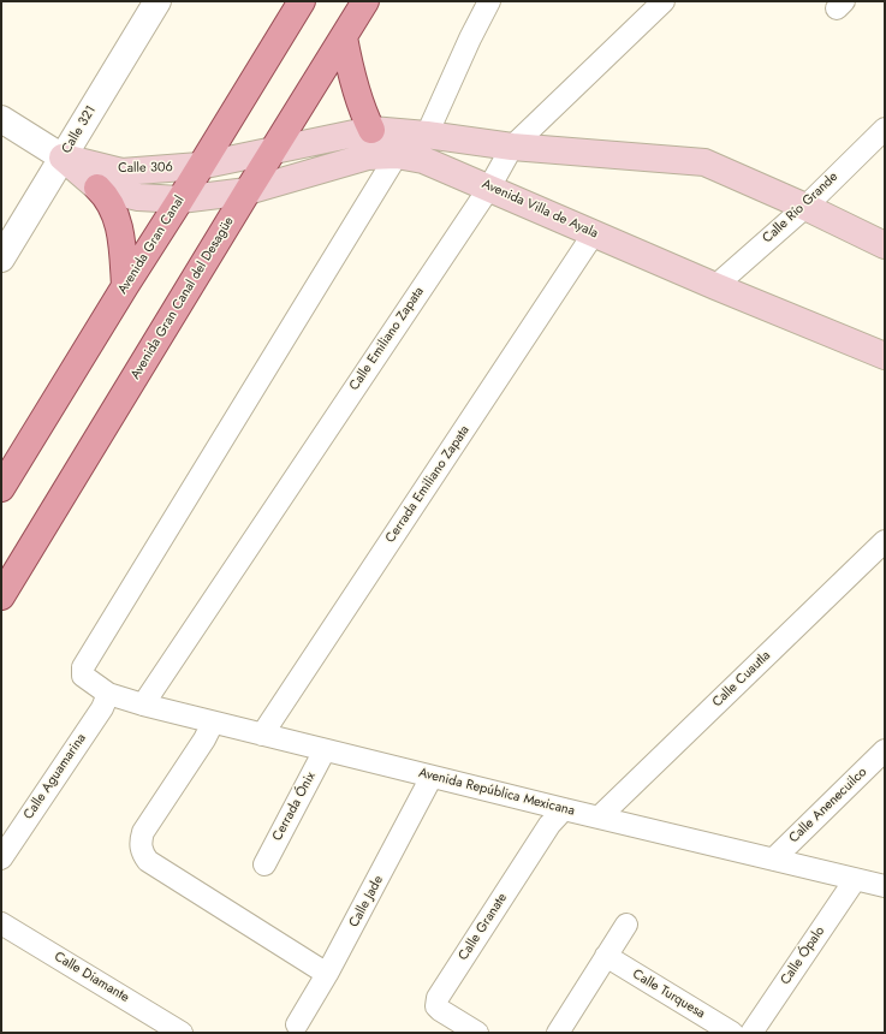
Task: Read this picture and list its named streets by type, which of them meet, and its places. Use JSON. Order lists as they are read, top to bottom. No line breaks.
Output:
{"streets":{"main road":["Calle 306","Avenida Villa de Ayala","Avenida Gran Canal","Avenida Gran Canal del Desagüe"],"street":["Calle 321","Calle Río Grande","Calle Emiliano Zapata","Cerrada Emiliano Zapata","Calle Cuautla","Calle Aguamarina","Avenida República Mexicana","Calle Anenecuilco","Cerrada Ónix","Calle Jade","Calle Granate","Calle Ópalo","Calle Diamante","Calle Turquesa"]},"crossings":[["Calle 321","Calle 306"],["Calle 306","Avenida Villa de Ayala"],["Calle 306","Avenida Gran Canal"],["Calle Río Grande","Avenida Villa de Ayala"],["Avenida Villa de Ayala","Avenida Gran Canal"],["Avenida Villa de Ayala","Avenida Gran Canal del Desagüe"],["Avenida Villa de Ayala","Calle Emiliano Zapata"],["Avenida Villa de Ayala","Cerrada Emiliano Zapata"],["Avenida Villa de Ayala","Avenida República Mexicana"],["Calle Emiliano Zapata","Avenida República Mexicana"],["Cerrada Emiliano Zapata","Avenida República Mexicana"],["Calle Cuautla","Avenida República Mexicana"],["Calle Aguamarina","Avenida República Mexicana"],["Avenida República Mexicana","Calle Anenecuilco"],["Avenida República Mexicana","Cerrada Ónix"],["Avenida República Mexicana","Calle Jade"],["Avenida República Mexicana","Calle Granate"],["Avenida República Mexicana","Calle Ópalo"]]}
